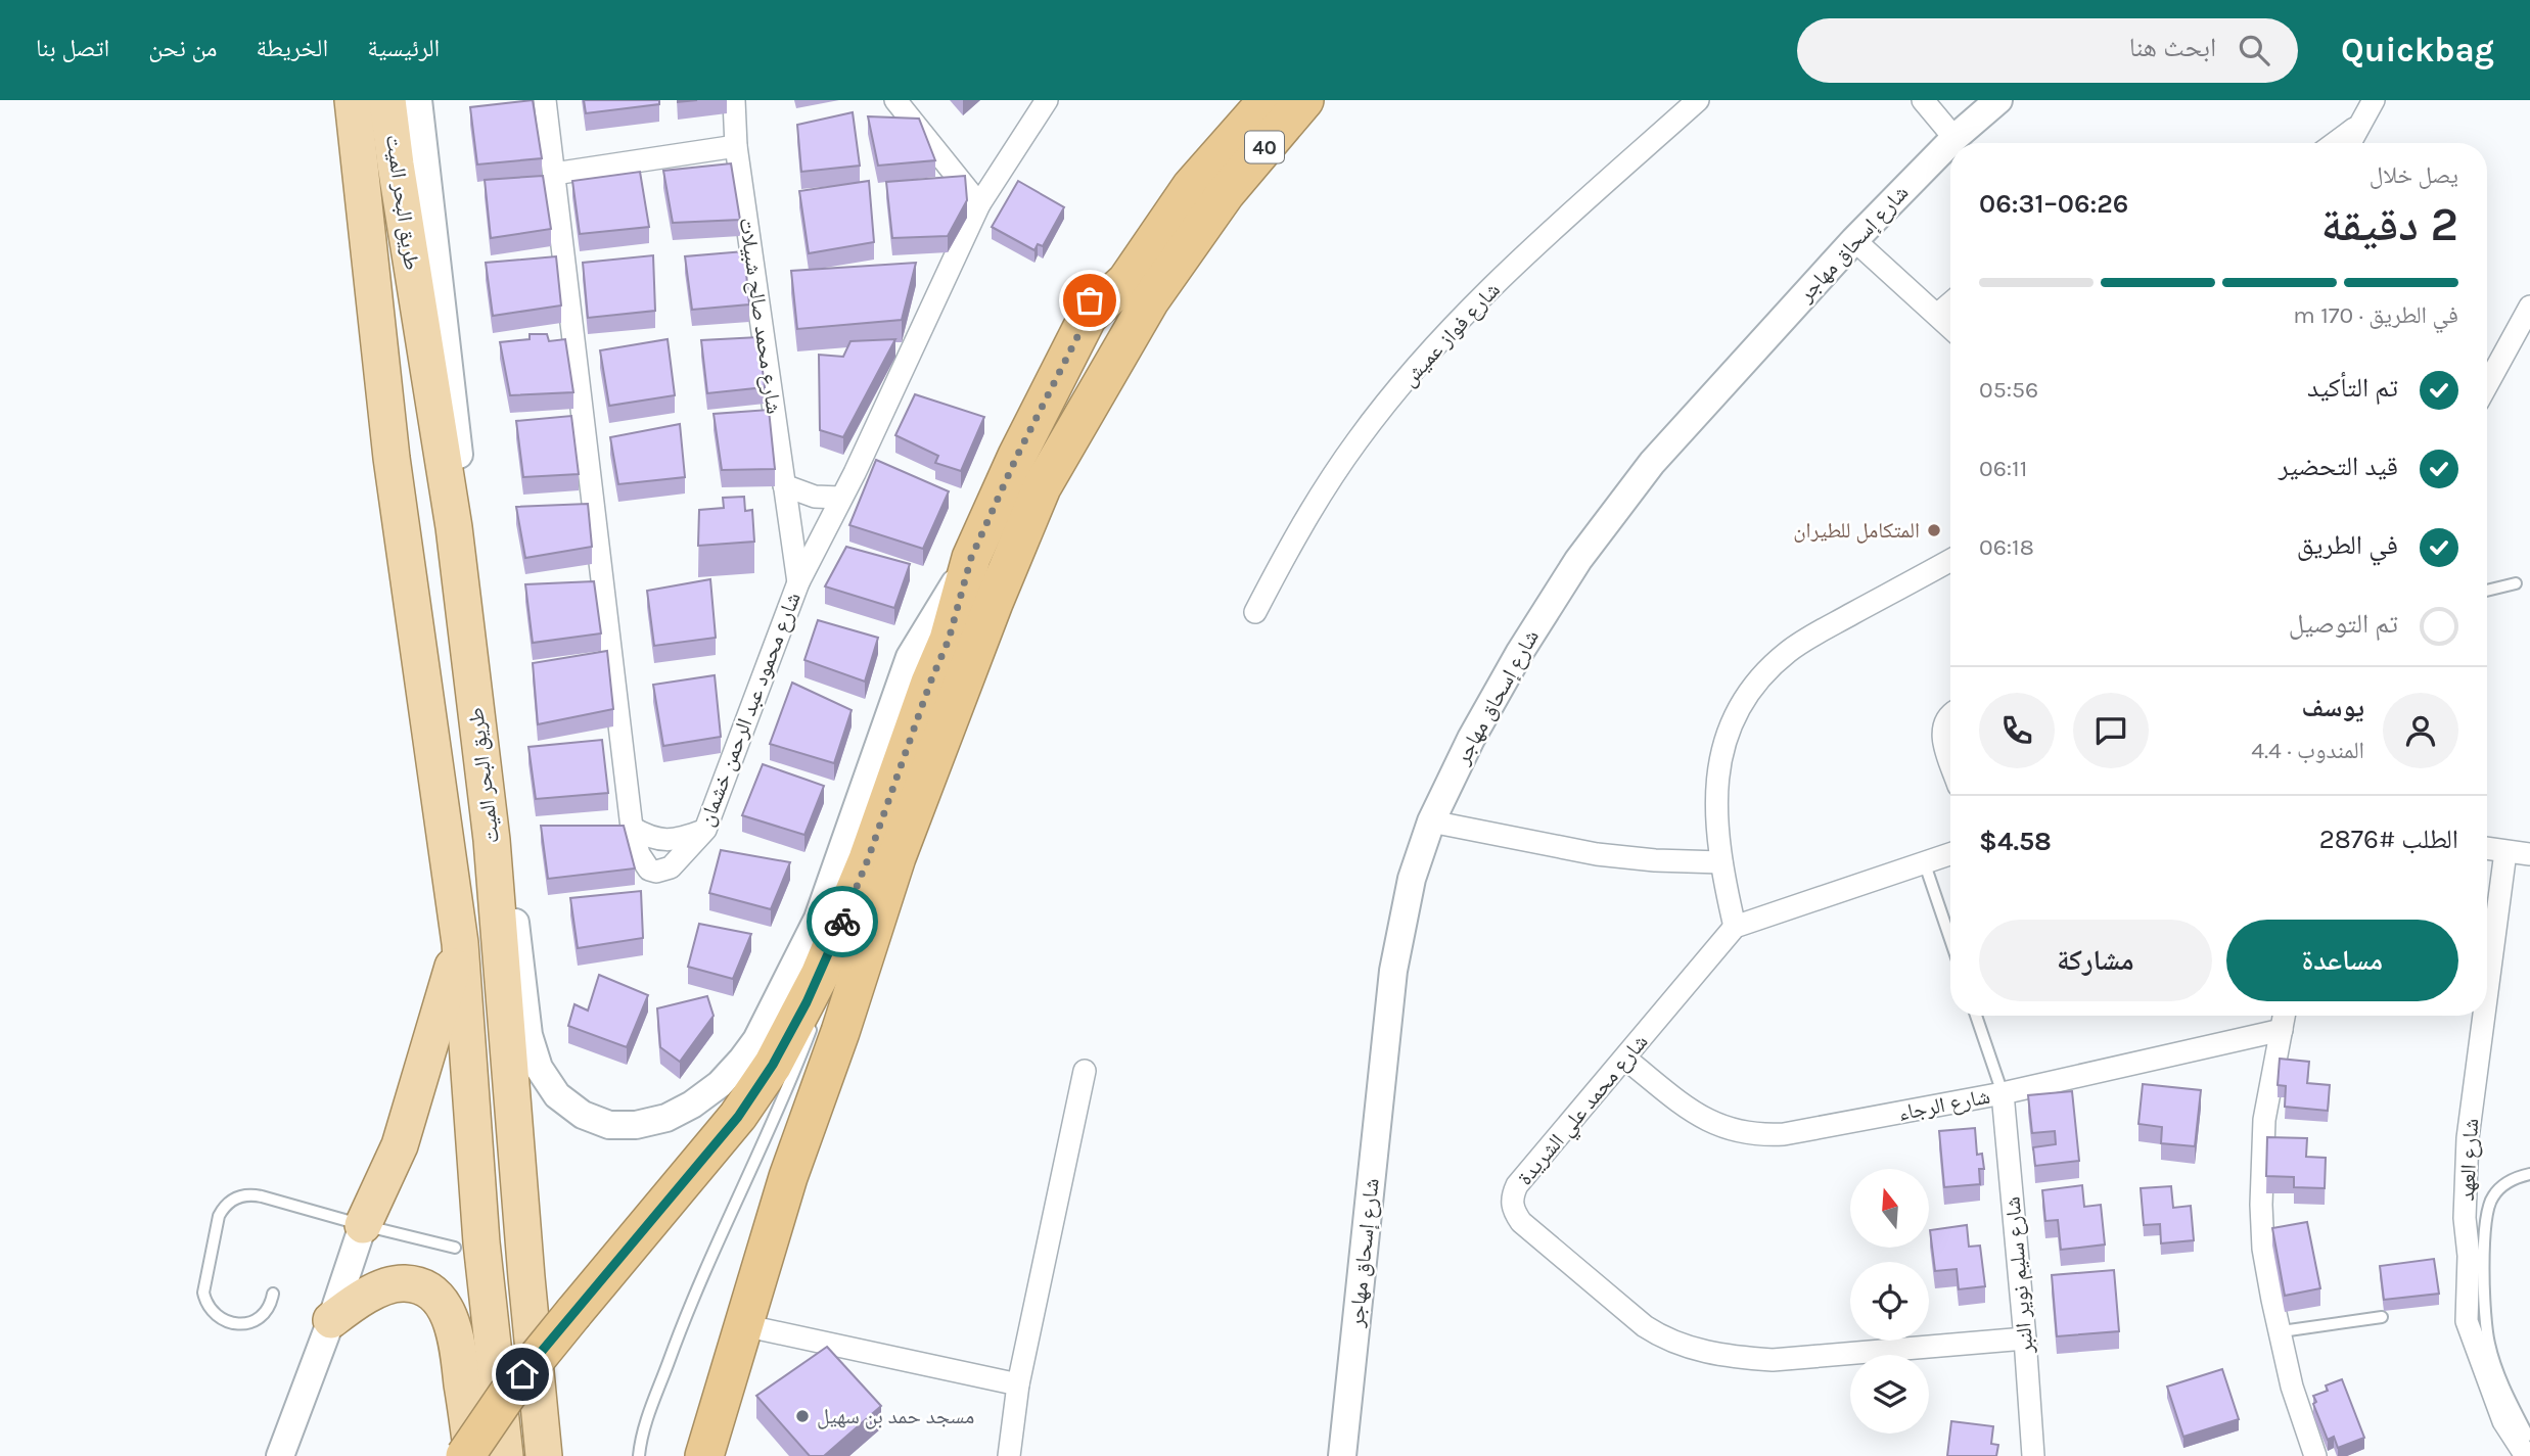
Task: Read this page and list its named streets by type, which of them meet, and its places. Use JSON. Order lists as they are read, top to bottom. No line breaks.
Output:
{"streets":{"highway":["40"],"main road":["طريق البحر الميت"],"street":["شارع إسحاق مهاجر","شارع محمد صالح شبيلات","شارع فواز عميش","شارع محمود عبد الرحمن خشمان","شارع الرجاء","شارع محمد علي الشريدة","شارع العهد","شارع سليم نوير النبر"]},"crossings":[["شارع محمد صالح شبيلات","شارع محمود عبد الرحمن خشمان"],["شارع الرجاء","شارع محمد علي الشريدة"],["شارع الرجاء","شارع سليم نوير النبر"],["شارع محمد علي الشريدة","شارع سليم نوير النبر"]],"places":["المتكامل للطيران","مسجد حمد بن سهيل"],"north":"top","page":{"header":"Quickbag","search":"ابحث هنا","nav":["الرئيسية","الخريطة","من نحن","اتصل بنا"],"heading":["2 دقيقة","يصل خلال","06:26–06:31"],"panel":["يوسف","المندوب · 4.4","الطلب #2876","$4.58"],"bar":"في الطريق · 170 m","list":[["تم التأكيد","05:56"],["قيد التحضير","06:11"],["في الطريق","06:18"],"تم التوصيل"],"buttons":["مساعدة","مشاركة"]}}
